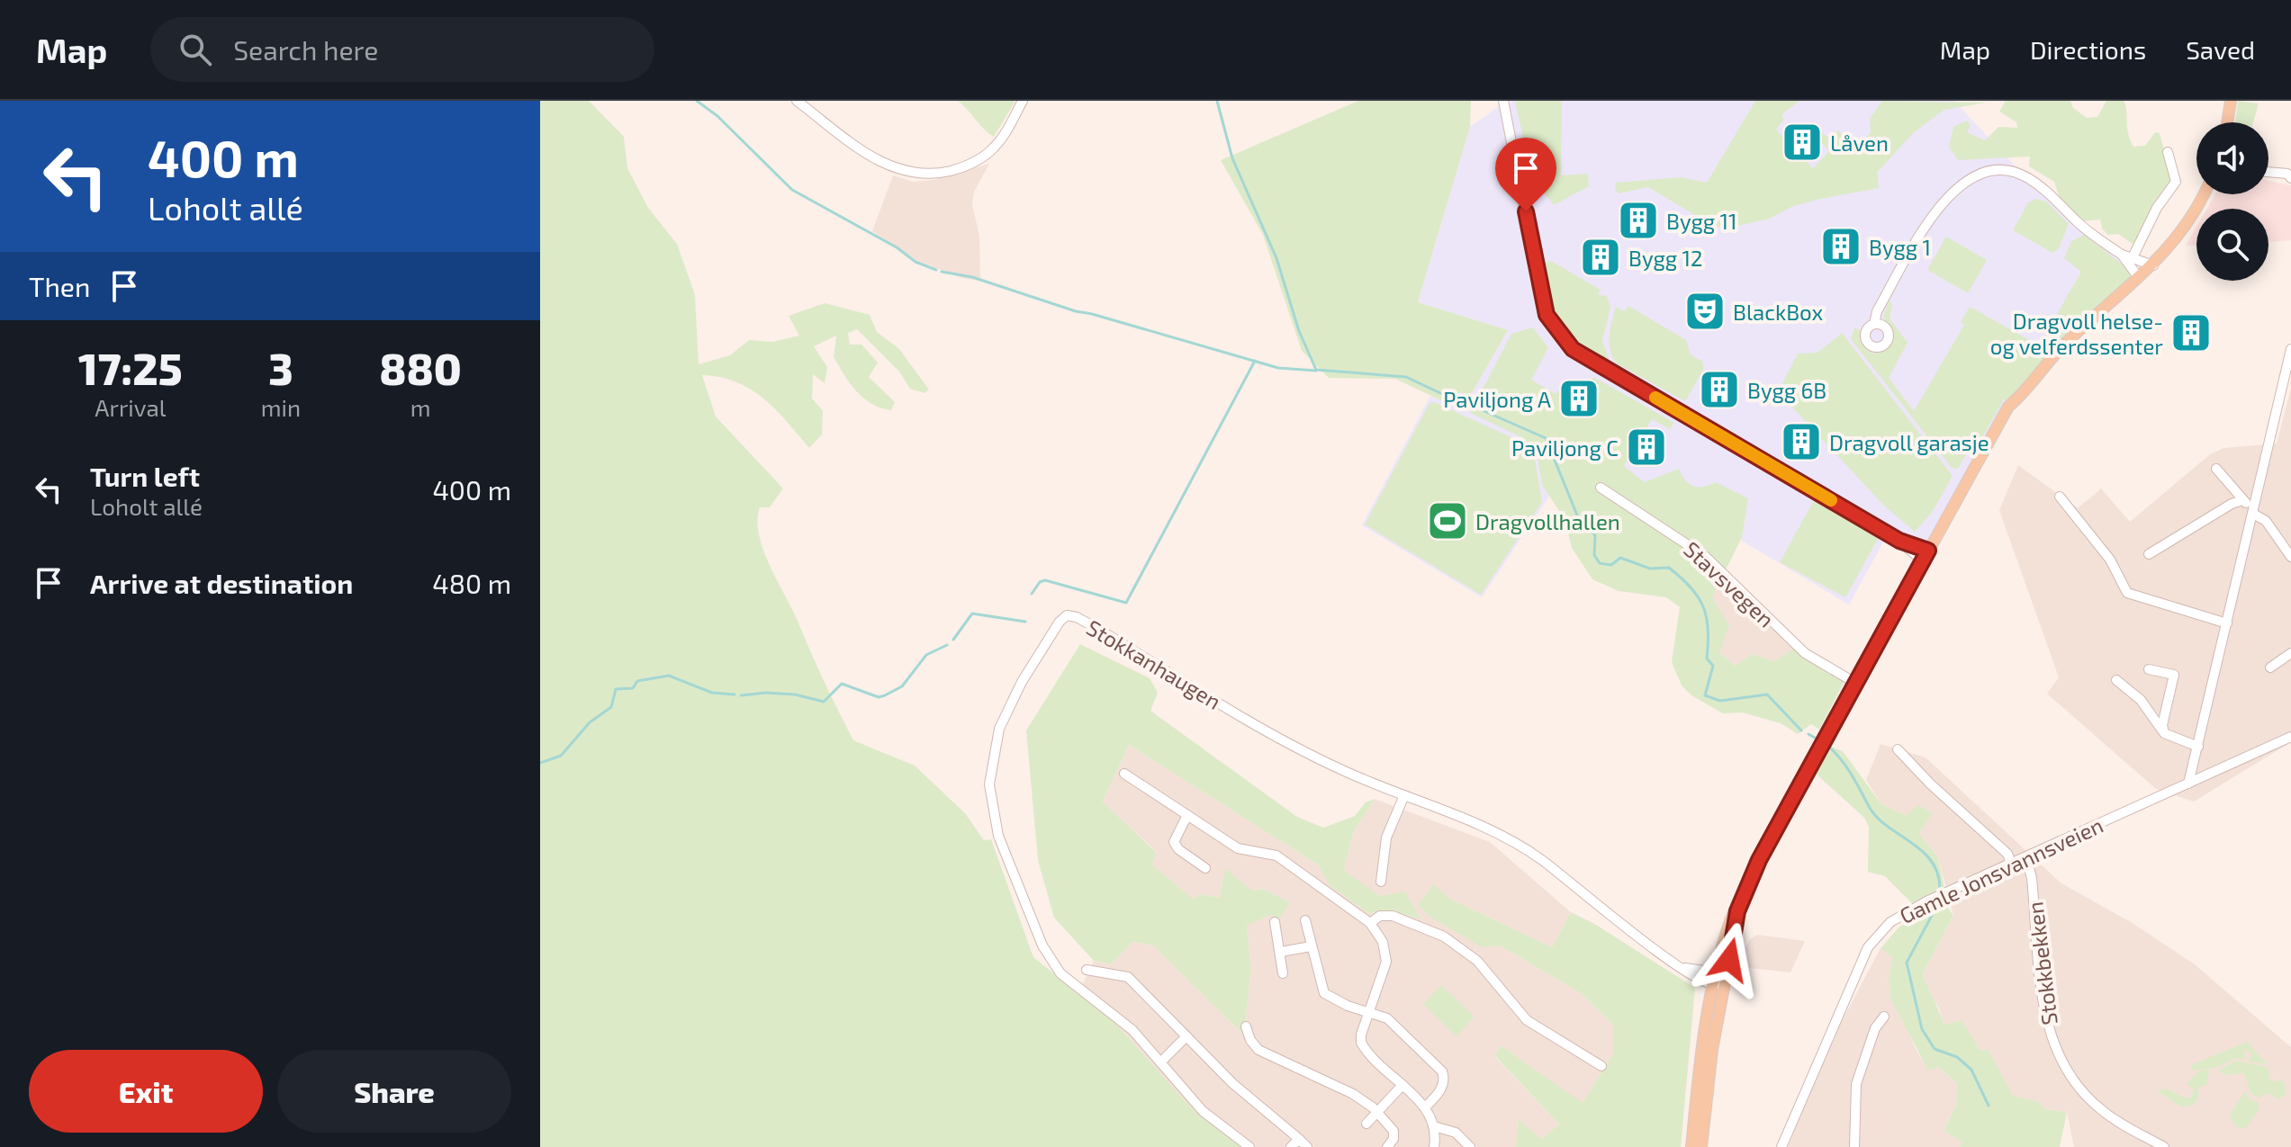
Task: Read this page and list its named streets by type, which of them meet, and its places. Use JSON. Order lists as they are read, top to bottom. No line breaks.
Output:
{"streets":{"street":["Stavsvegen","Stokkanhaugen","Gamle Jonsvannsveien","Stokkbekken"]},"crossings":[["Gamle Jonsvannsveien","Stokkbekken"]],"places":{"building":["Låven","Bygg 11","Bygg 1","Bygg 12","Dragvoll helse- og velferdssenter","Bygg 6B","Paviljong A","Dragvoll garasje","Paviljong C"],"theatre":["BlackBox"],"sports":["Dragvollhallen"]},"page":{"header":"Map","search":"Search here","nav":["Map","Directions","Saved"],"turn":["400 m","Loholt allé"],"then":"Then","eta":["17:25","Arrival","3","min","880","m"],"list":[{"name":"Turn left","note":"Loholt allé","value":"400 m"},{"name":"Arrive at destination","value":"480 m"}],"buttons":["Exit","Share"]}}
